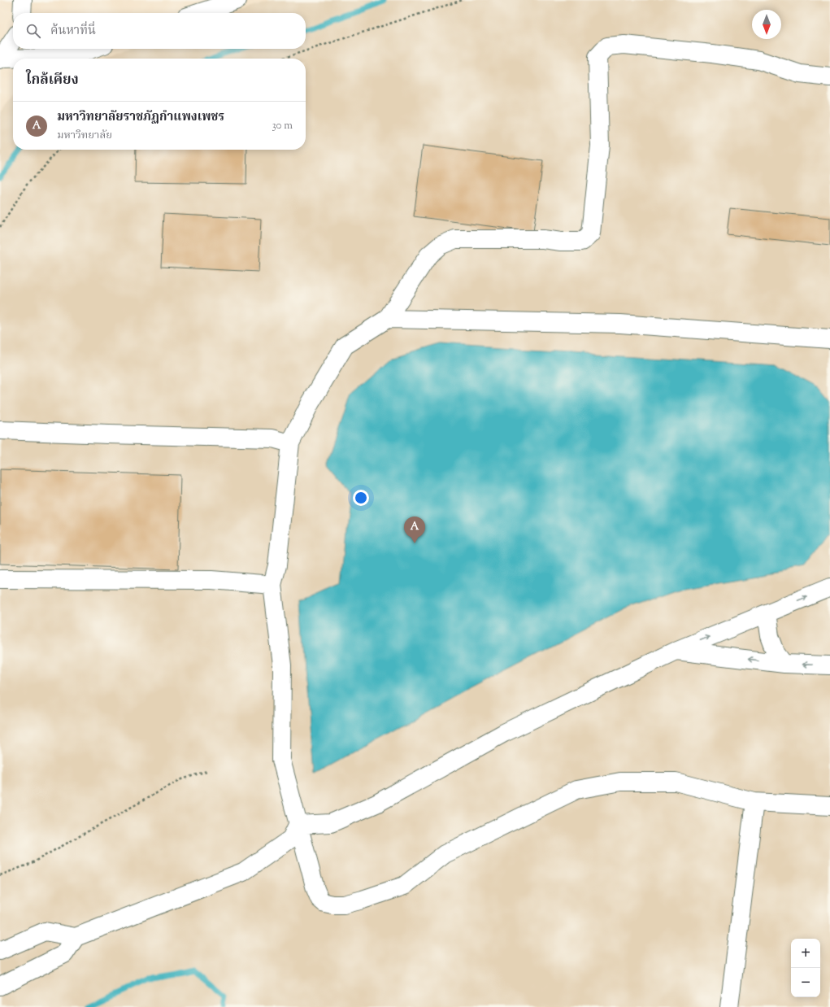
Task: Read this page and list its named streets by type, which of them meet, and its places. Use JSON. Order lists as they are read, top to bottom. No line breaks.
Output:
{"north":"bottom","page":{"search":"ค้นหาที่นี่","heading":"ใกล้เคียง","list":[{"mark":"A","name":"มหาวิทยาลัยราชภัฏกำแพงเพชร","note":"มหาวิทยาลัย","value":"30 m"}],"pins":"A","map_buttons":["+","−"]}}
